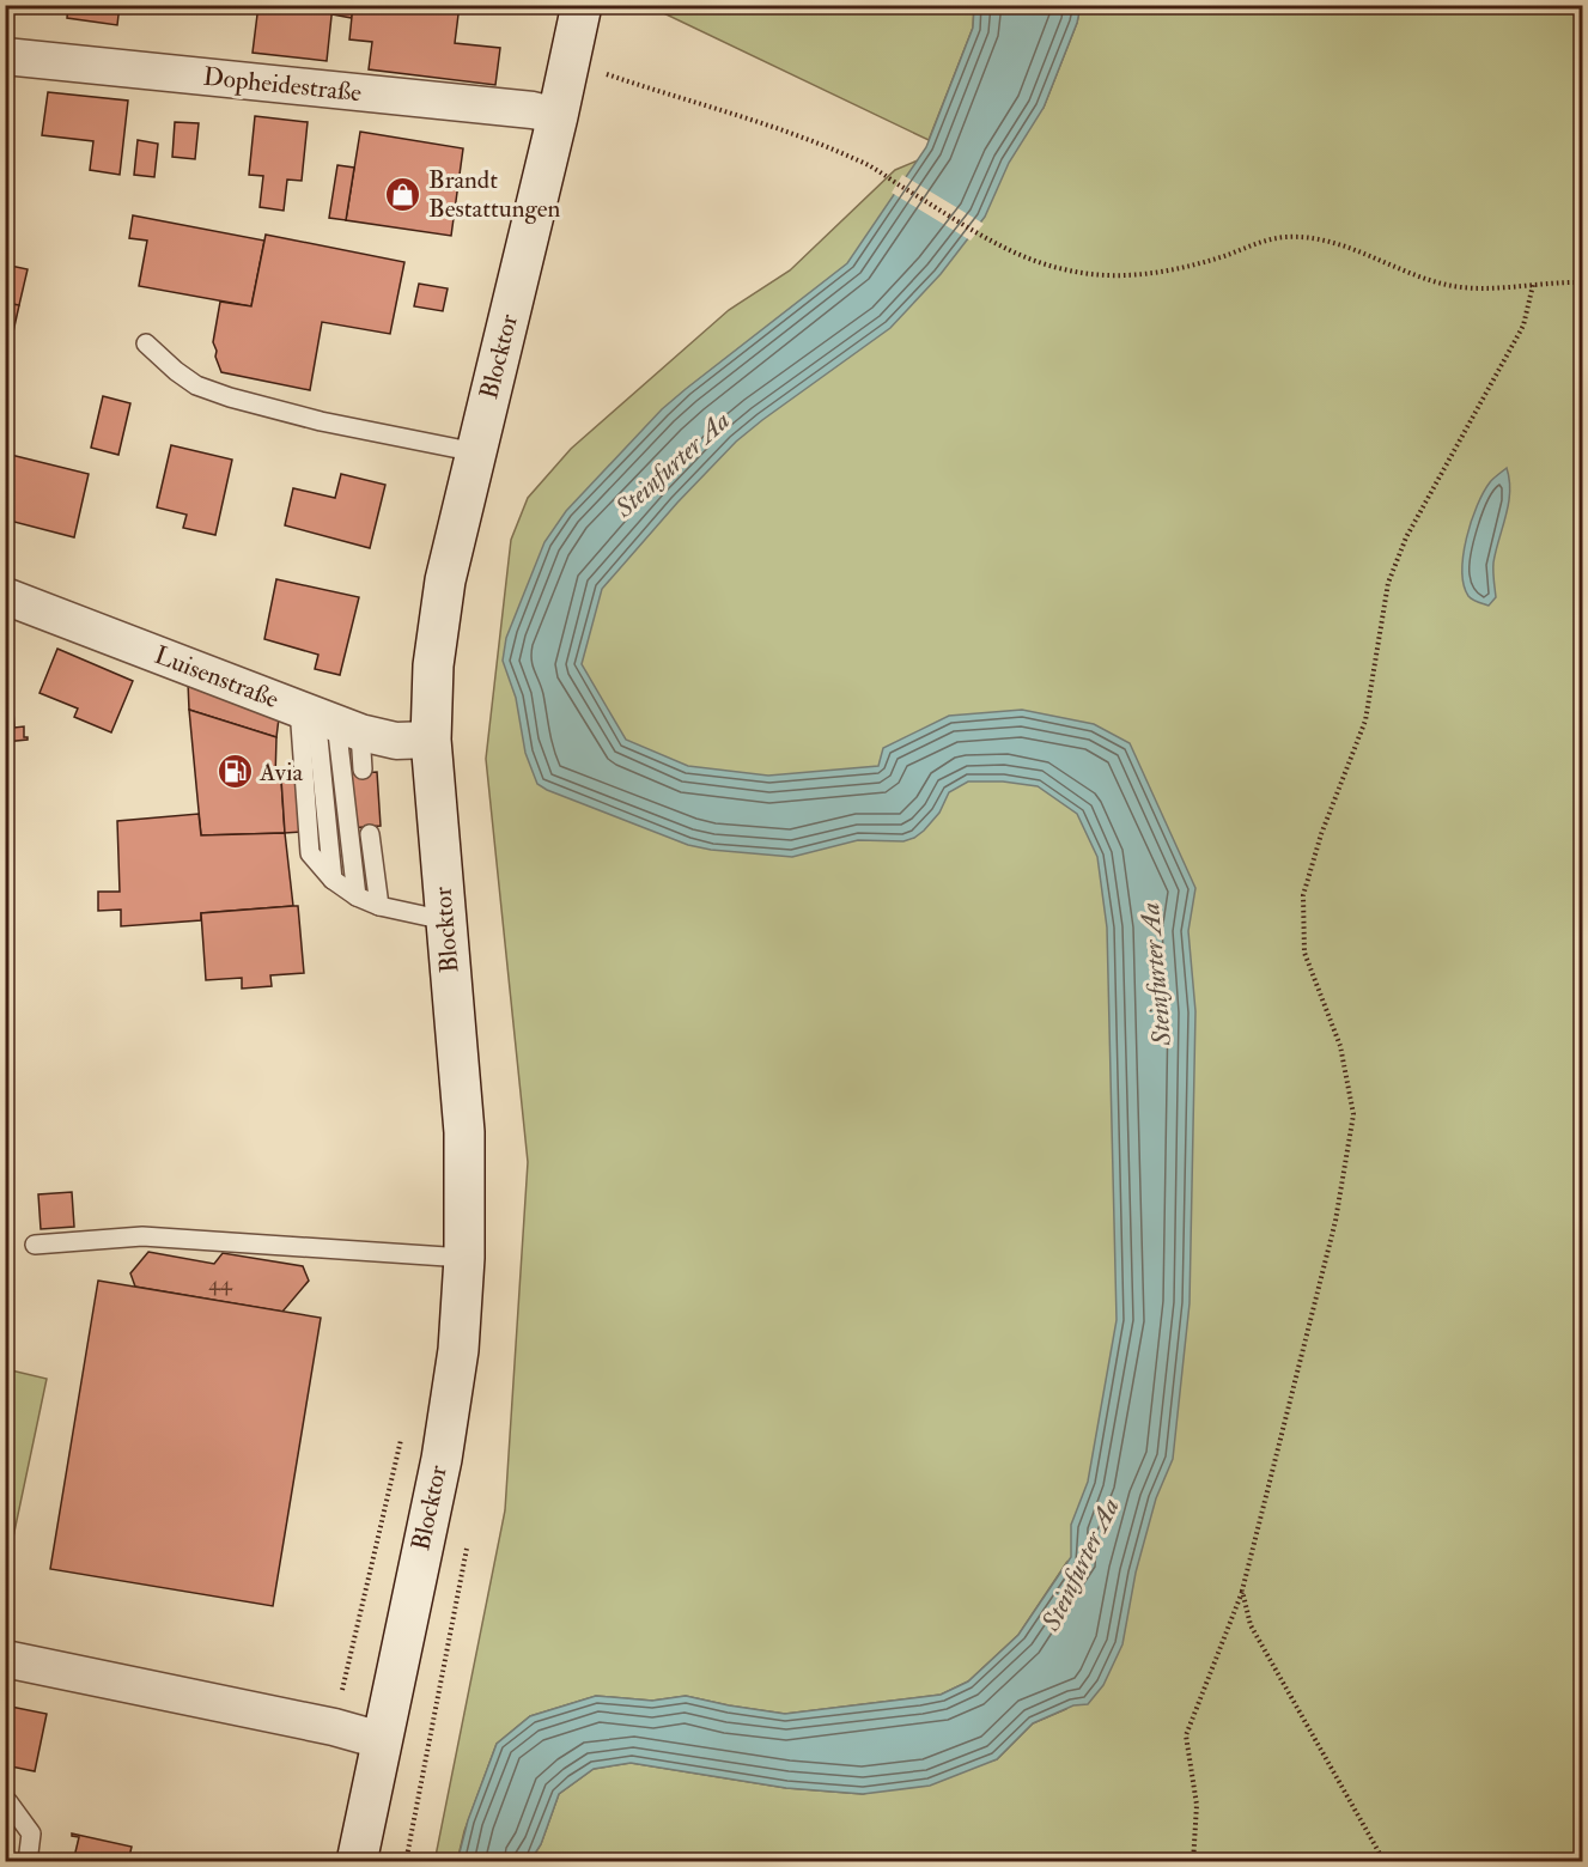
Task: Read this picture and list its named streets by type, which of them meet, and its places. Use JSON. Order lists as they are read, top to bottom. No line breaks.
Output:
{"streets":{"main road":["Blocktor"],"street":["Dopheidestraße","Luisenstraße"]},"crossings":[["Dopheidestraße","Blocktor"],["Blocktor","Luisenstraße"]],"water":["Steinfurter Aa"],"places":{"shop":["Brandt Bestattungen"],"fuel station":["Avia"]},"house_numbers":["44"]}
